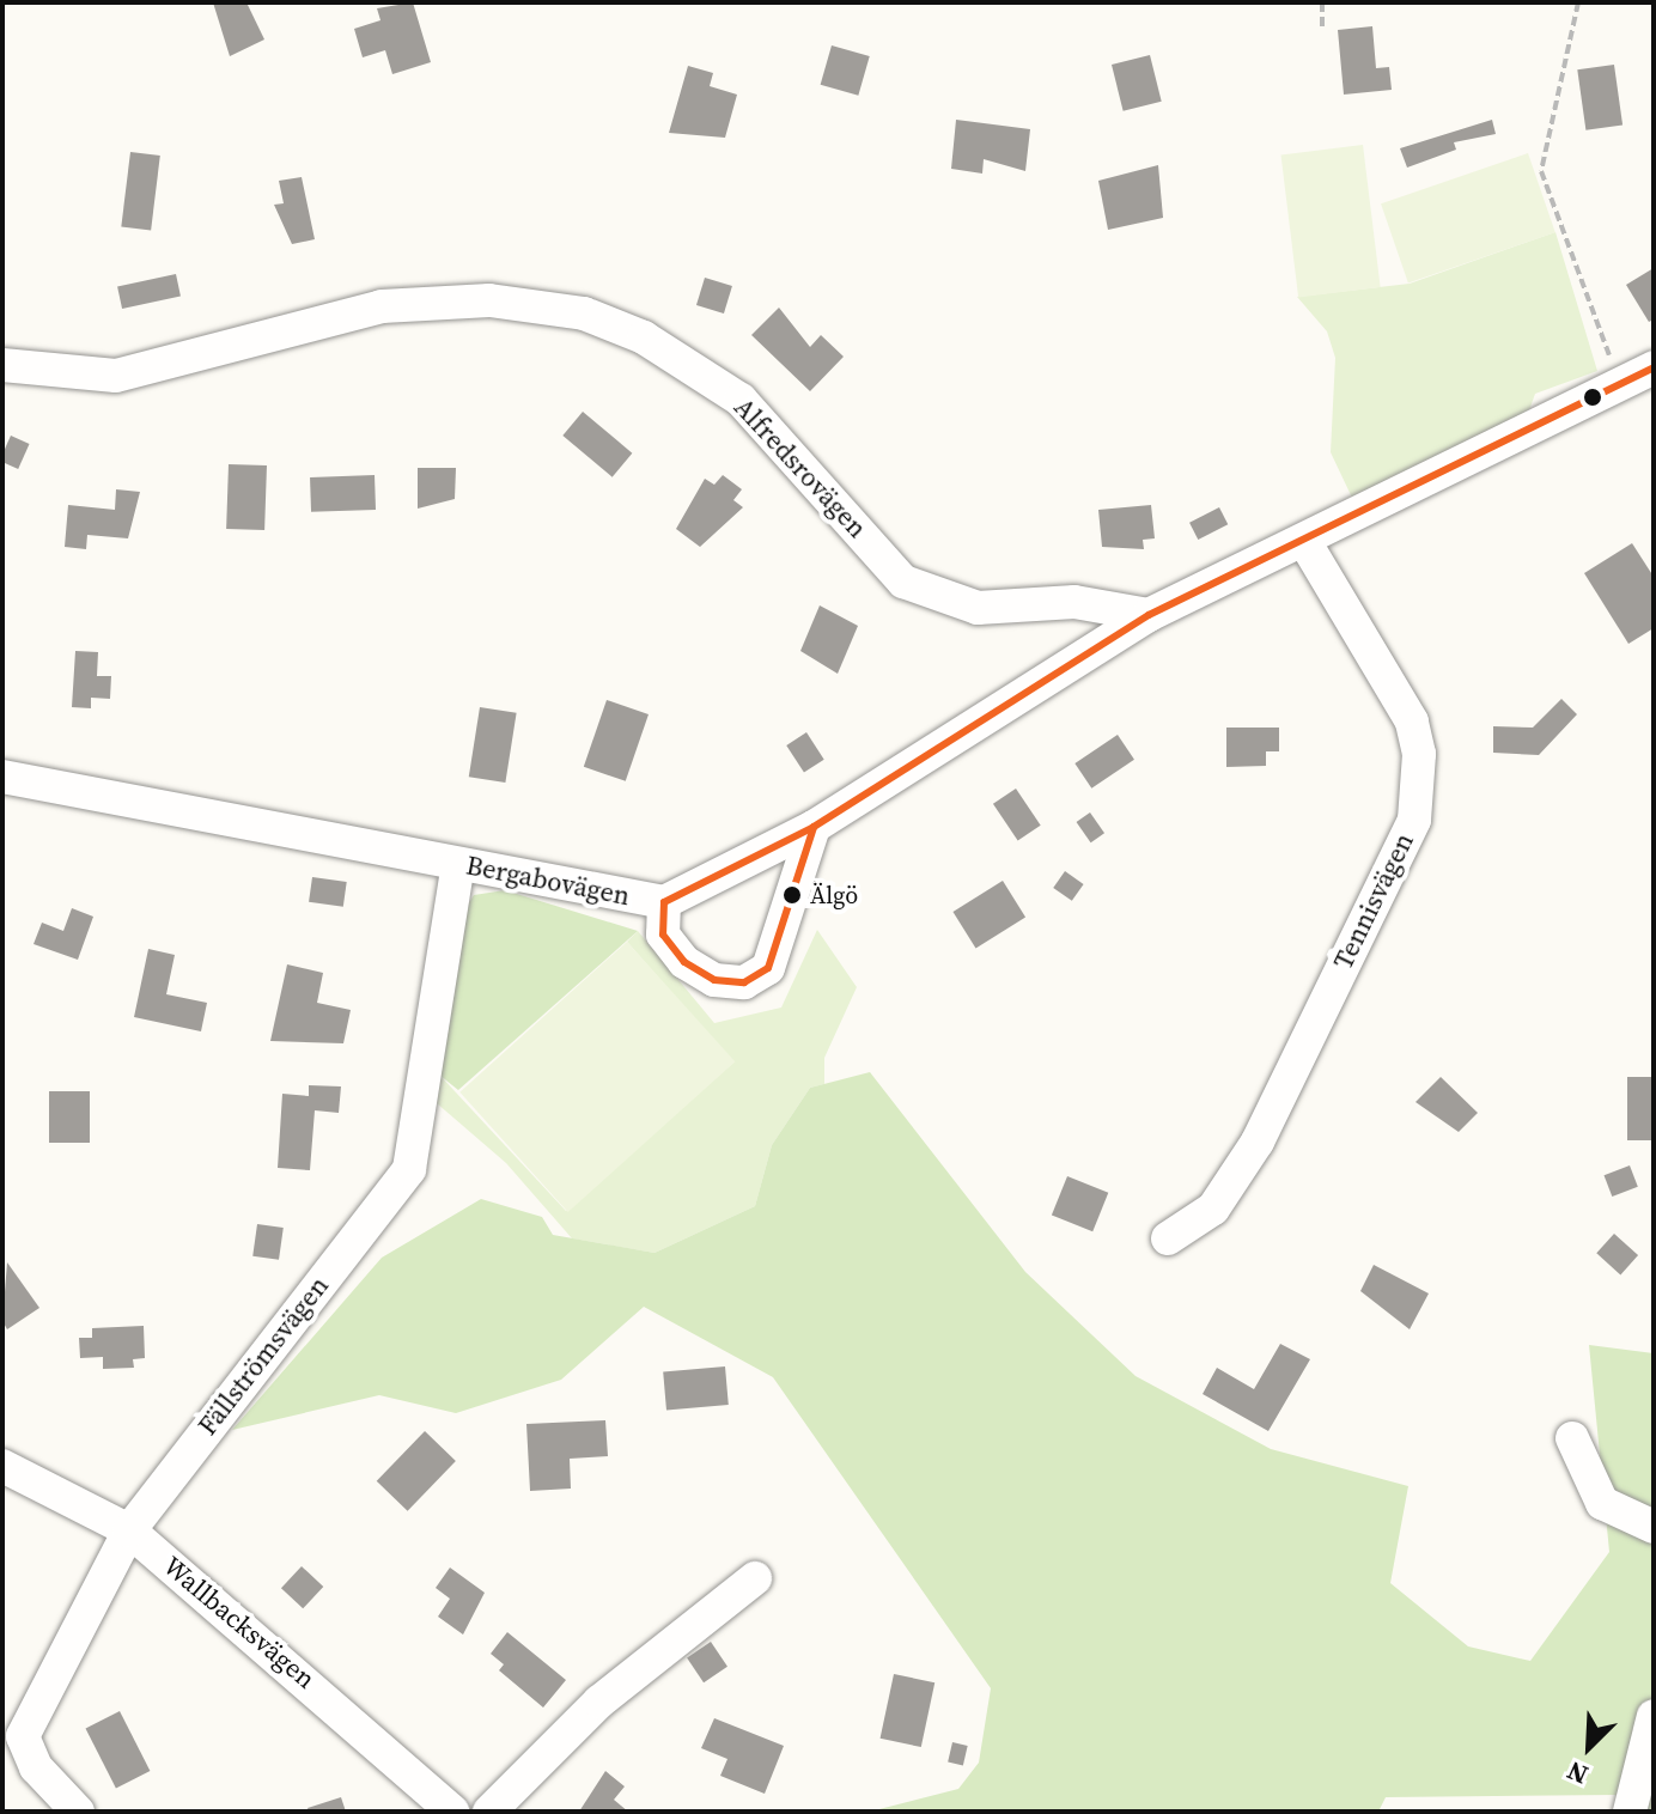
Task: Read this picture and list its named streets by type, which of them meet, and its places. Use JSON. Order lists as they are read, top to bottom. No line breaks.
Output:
{"streets":{"street":["Alfredsrovägen","Bergabovägen","Tennisvägen","Fällströmsvägen","Wallbacksvägen"]},"crossings":[["Alfredsrovägen","Bergabovägen"],["Bergabovägen","Tennisvägen"],["Bergabovägen","Fällströmsvägen"],["Fällströmsvägen","Wallbacksvägen"]],"places":["Älgö"],"north":"bottom left"}
